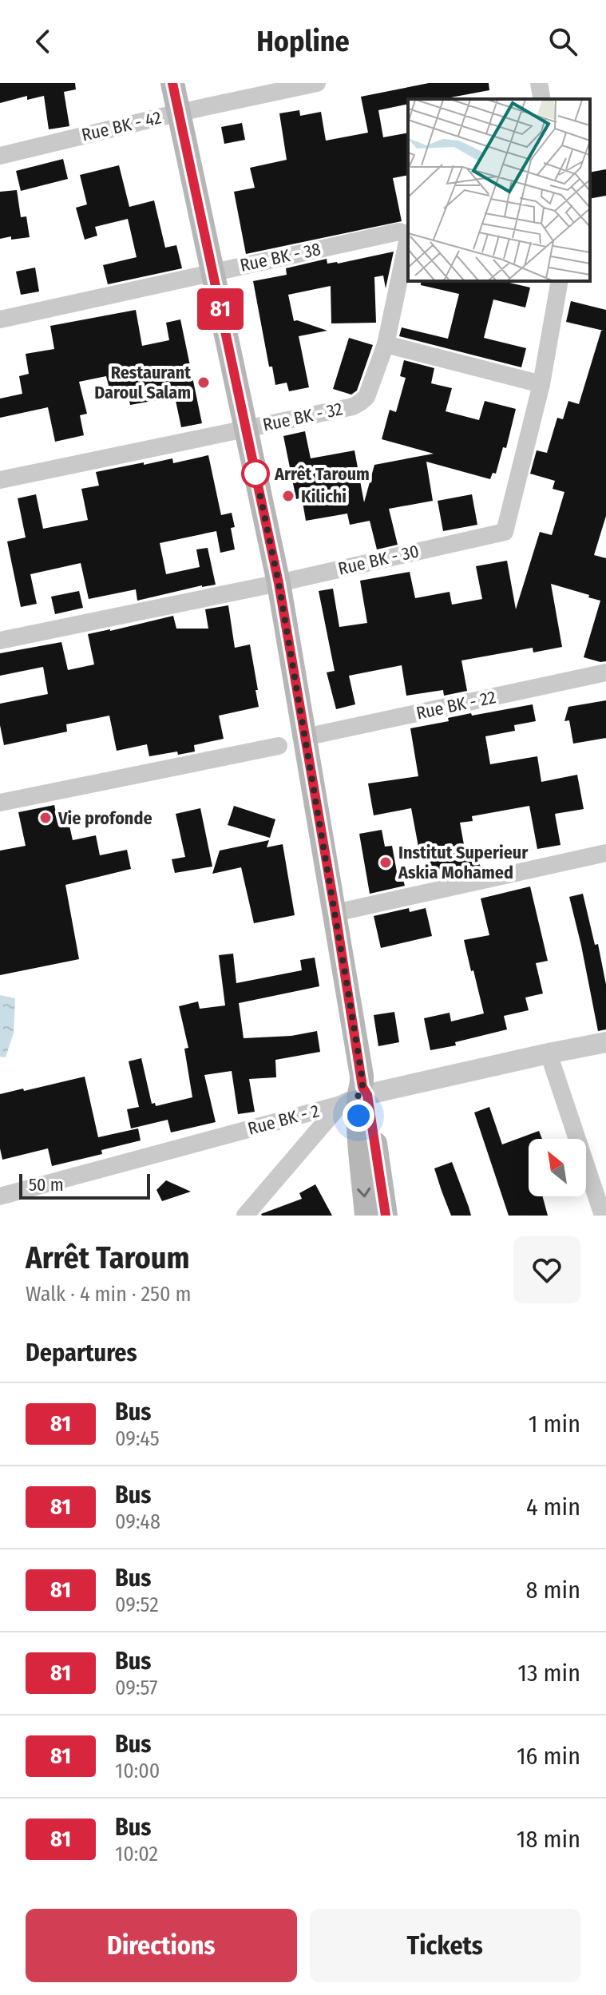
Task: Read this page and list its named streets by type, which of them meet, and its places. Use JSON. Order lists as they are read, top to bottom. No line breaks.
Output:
{"streets":{"street":["Rue BK - 42","Rue BK - 38","Rue BK - 32","Rue BK - 30","Rue BK - 22","Rue BK - 2"]},"crossings":[["Rue BK - 38","Rue BK - 32"]],"places":["Restaurant Daroul Salam","Arrêt Taroum","Kilichi","Vie profonde","Institut Superieur Askia Mohamed"],"lines":["bus line 81"],"scale_bar":"50 m","north":"top left","page":{"header":"Hopline","on_map":"81","scale":"50 m","heading":[["Arrêt Taroum","Walk · 4 min · 250 m"],"Departures"],"list":[{"mark":"81","name":"Bus","note":"09:45","value":"1 min"},{"mark":"81","name":"Bus","note":"09:48","value":"4 min"},{"mark":"81","name":"Bus","note":"09:52","value":"8 min"},{"mark":"81","name":"Bus","note":"09:57","value":"13 min"},{"mark":"81","name":"Bus","note":"10:00","value":"16 min"},{"mark":"81","name":"Bus","note":"10:02","value":"18 min"}],"buttons":["Directions","Tickets"]}}
